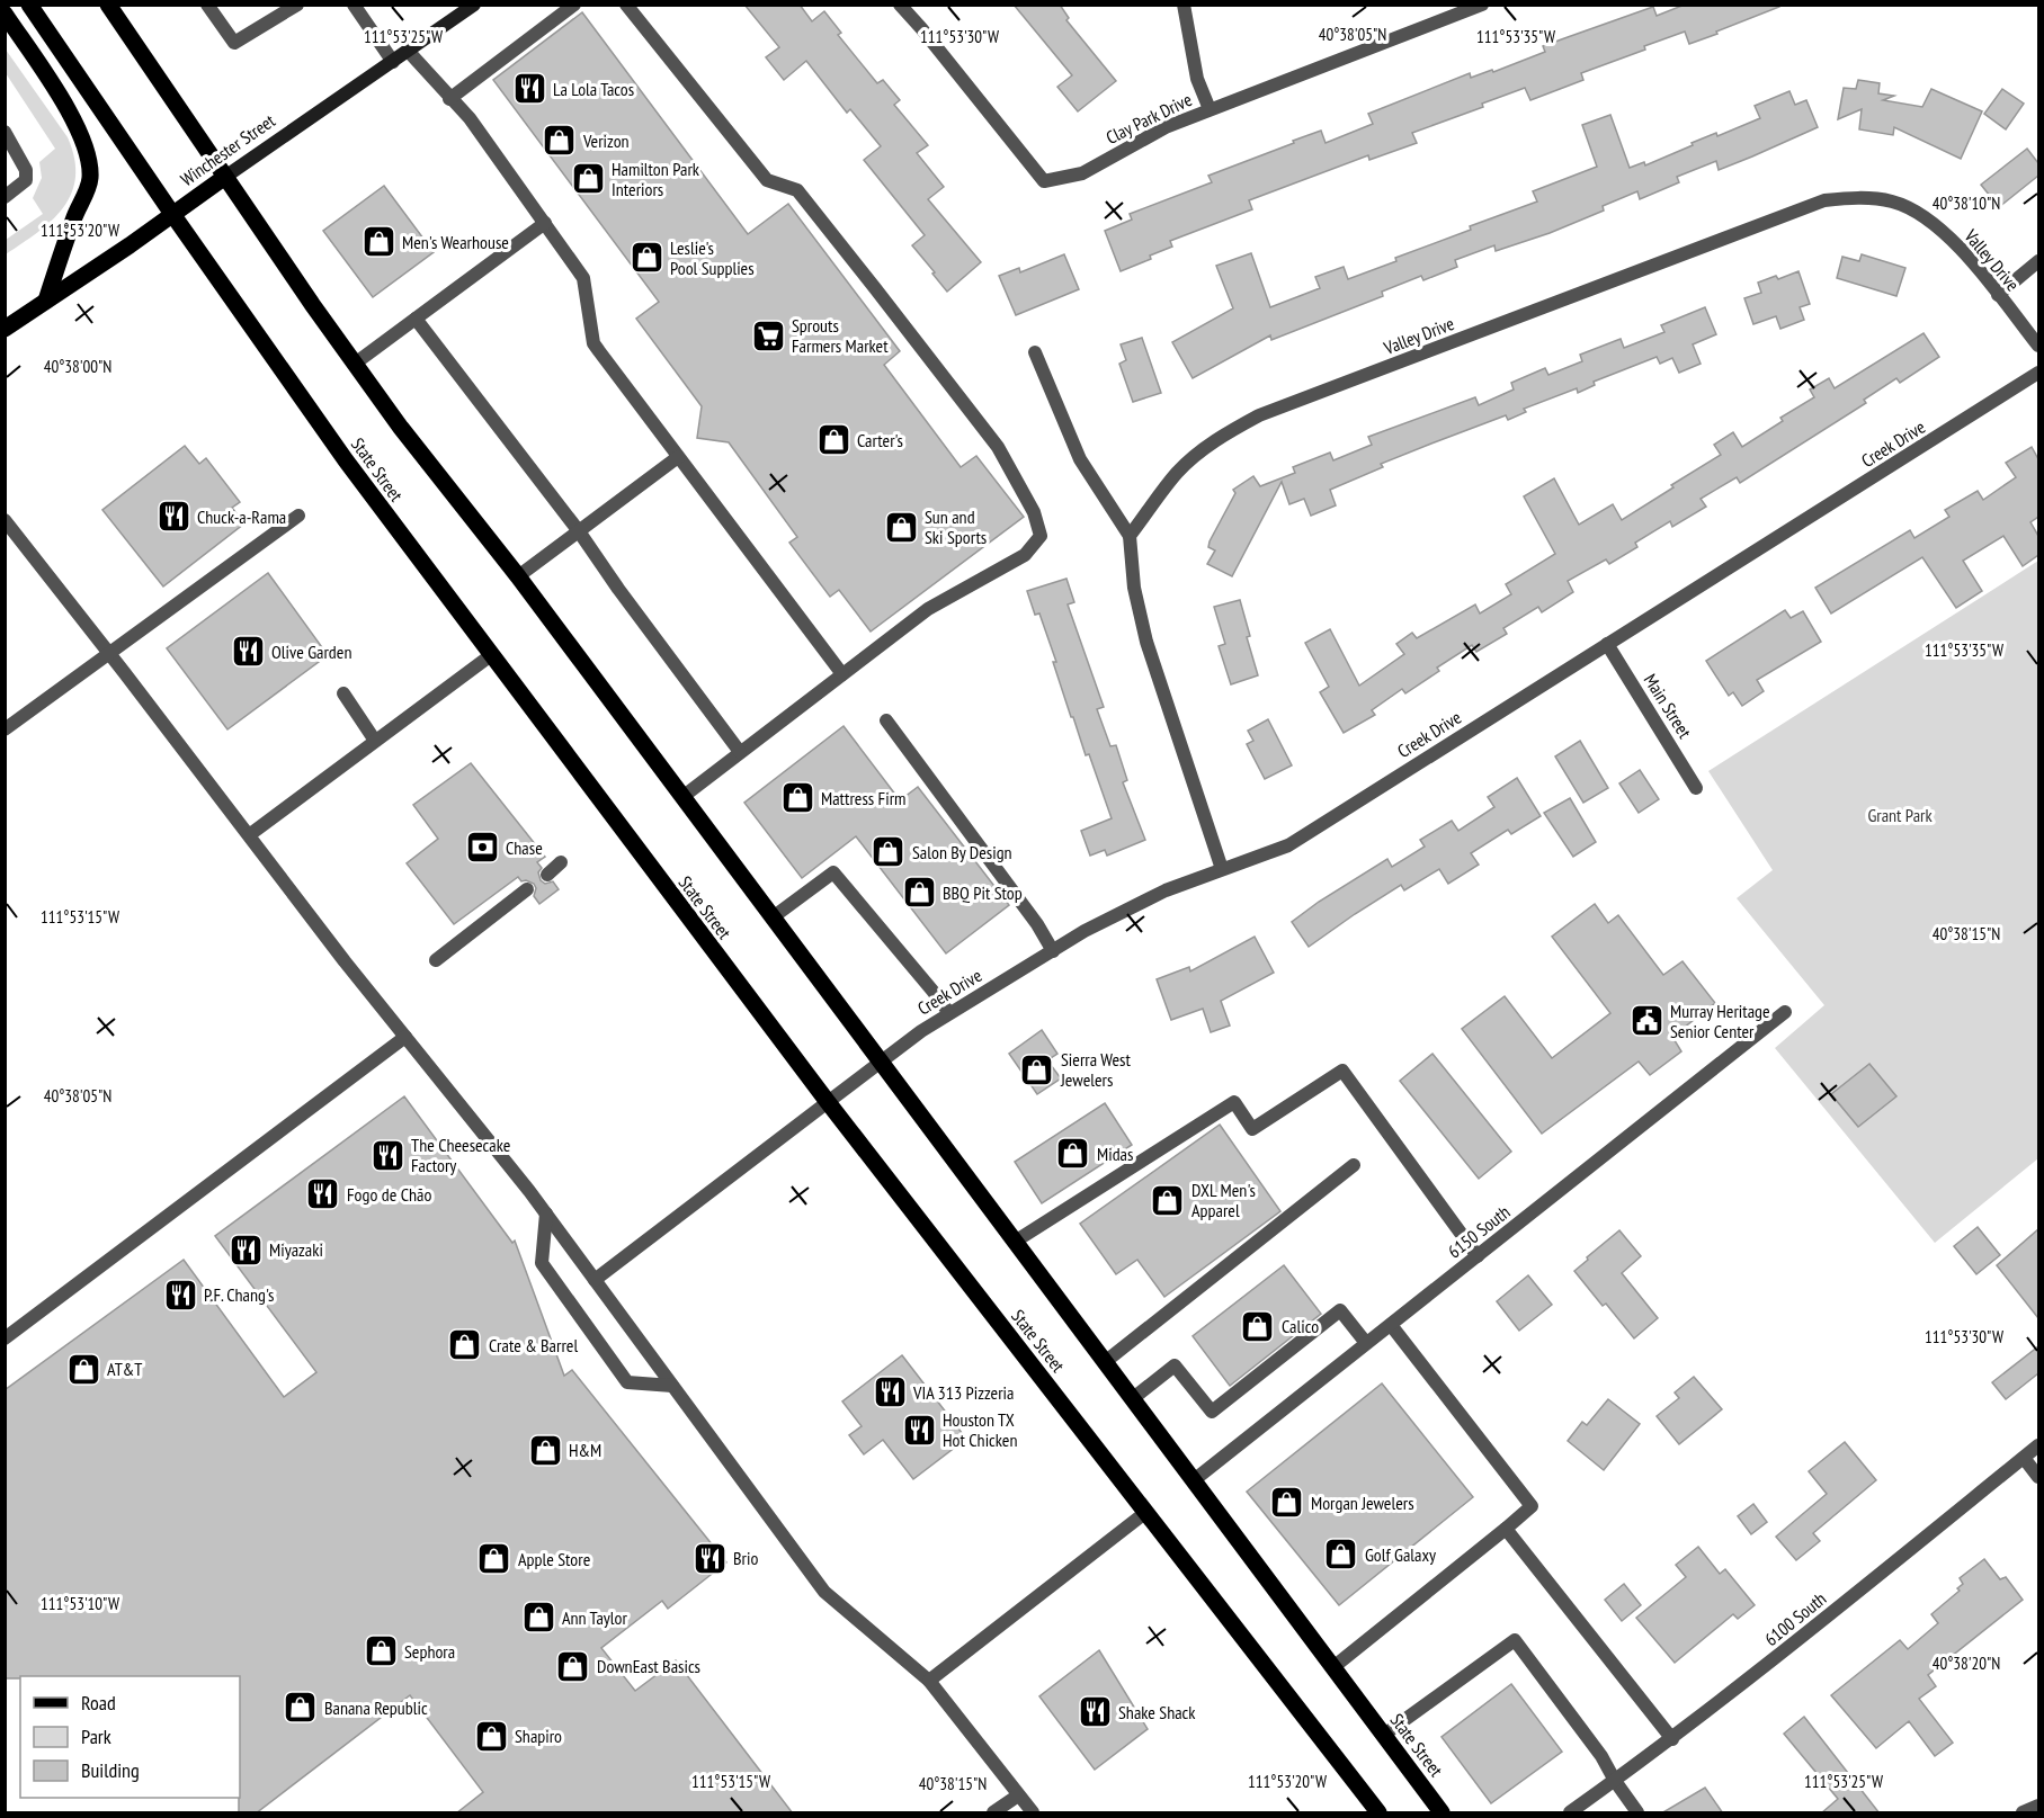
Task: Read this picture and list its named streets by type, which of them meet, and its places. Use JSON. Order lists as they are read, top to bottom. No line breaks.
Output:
{"streets":{"main road":["Winchester Street","State Street"],"street":["Clay Park Drive","Valley Drive","Creek Drive","Main Street","6150 South","6100 South"]},"crossings":[["Winchester Street","State Street"],["Creek Drive","State Street"],["Creek Drive","Main Street"],["State Street","6150 South"]],"parks":["Grant Park"],"places":{"restaurant":["La Lola Tacos","Chuck-a-Rama","Olive Garden","The Cheesecake Factory","Fogo de Chão","Miyazaki","P.F. Chang's","VIA 313 Pizzeria","Houston TX Hot Chicken","Brio","Shake Shack"],"shop":["Verizon","Hamilton Park Interiors","Men's Wearhouse","Leslie's Pool Supplies","Carter's","Sun and Ski Sports","Mattress Firm","Salon By Design","BBQ Pit Stop","Sierra West Jewelers","Midas","DXL Men's Apparel","Calico","Crate & Barrel","AT&T","H&M","Morgan Jewelers","Golf Galaxy","Apple Store","Ann Taylor","Sephora","DownEast Basics","Banana Republic","Shapiro"],"supermarket":["Sprouts Farmers Market"],"bank":["Chase"],"public building":["Murray Heritage Senior Center"]},"legend":["Road","Park","Building"],"coordinates":["40°38'05\"N","111°53'30\"W","111°53'35\"W","111°53'25\"W","40°38'10\"N","111°53'20\"W","40°38'00\"N","111°53'15\"W","40°38'15\"N","111°53'10\"W","40°38'20\"N"]}
